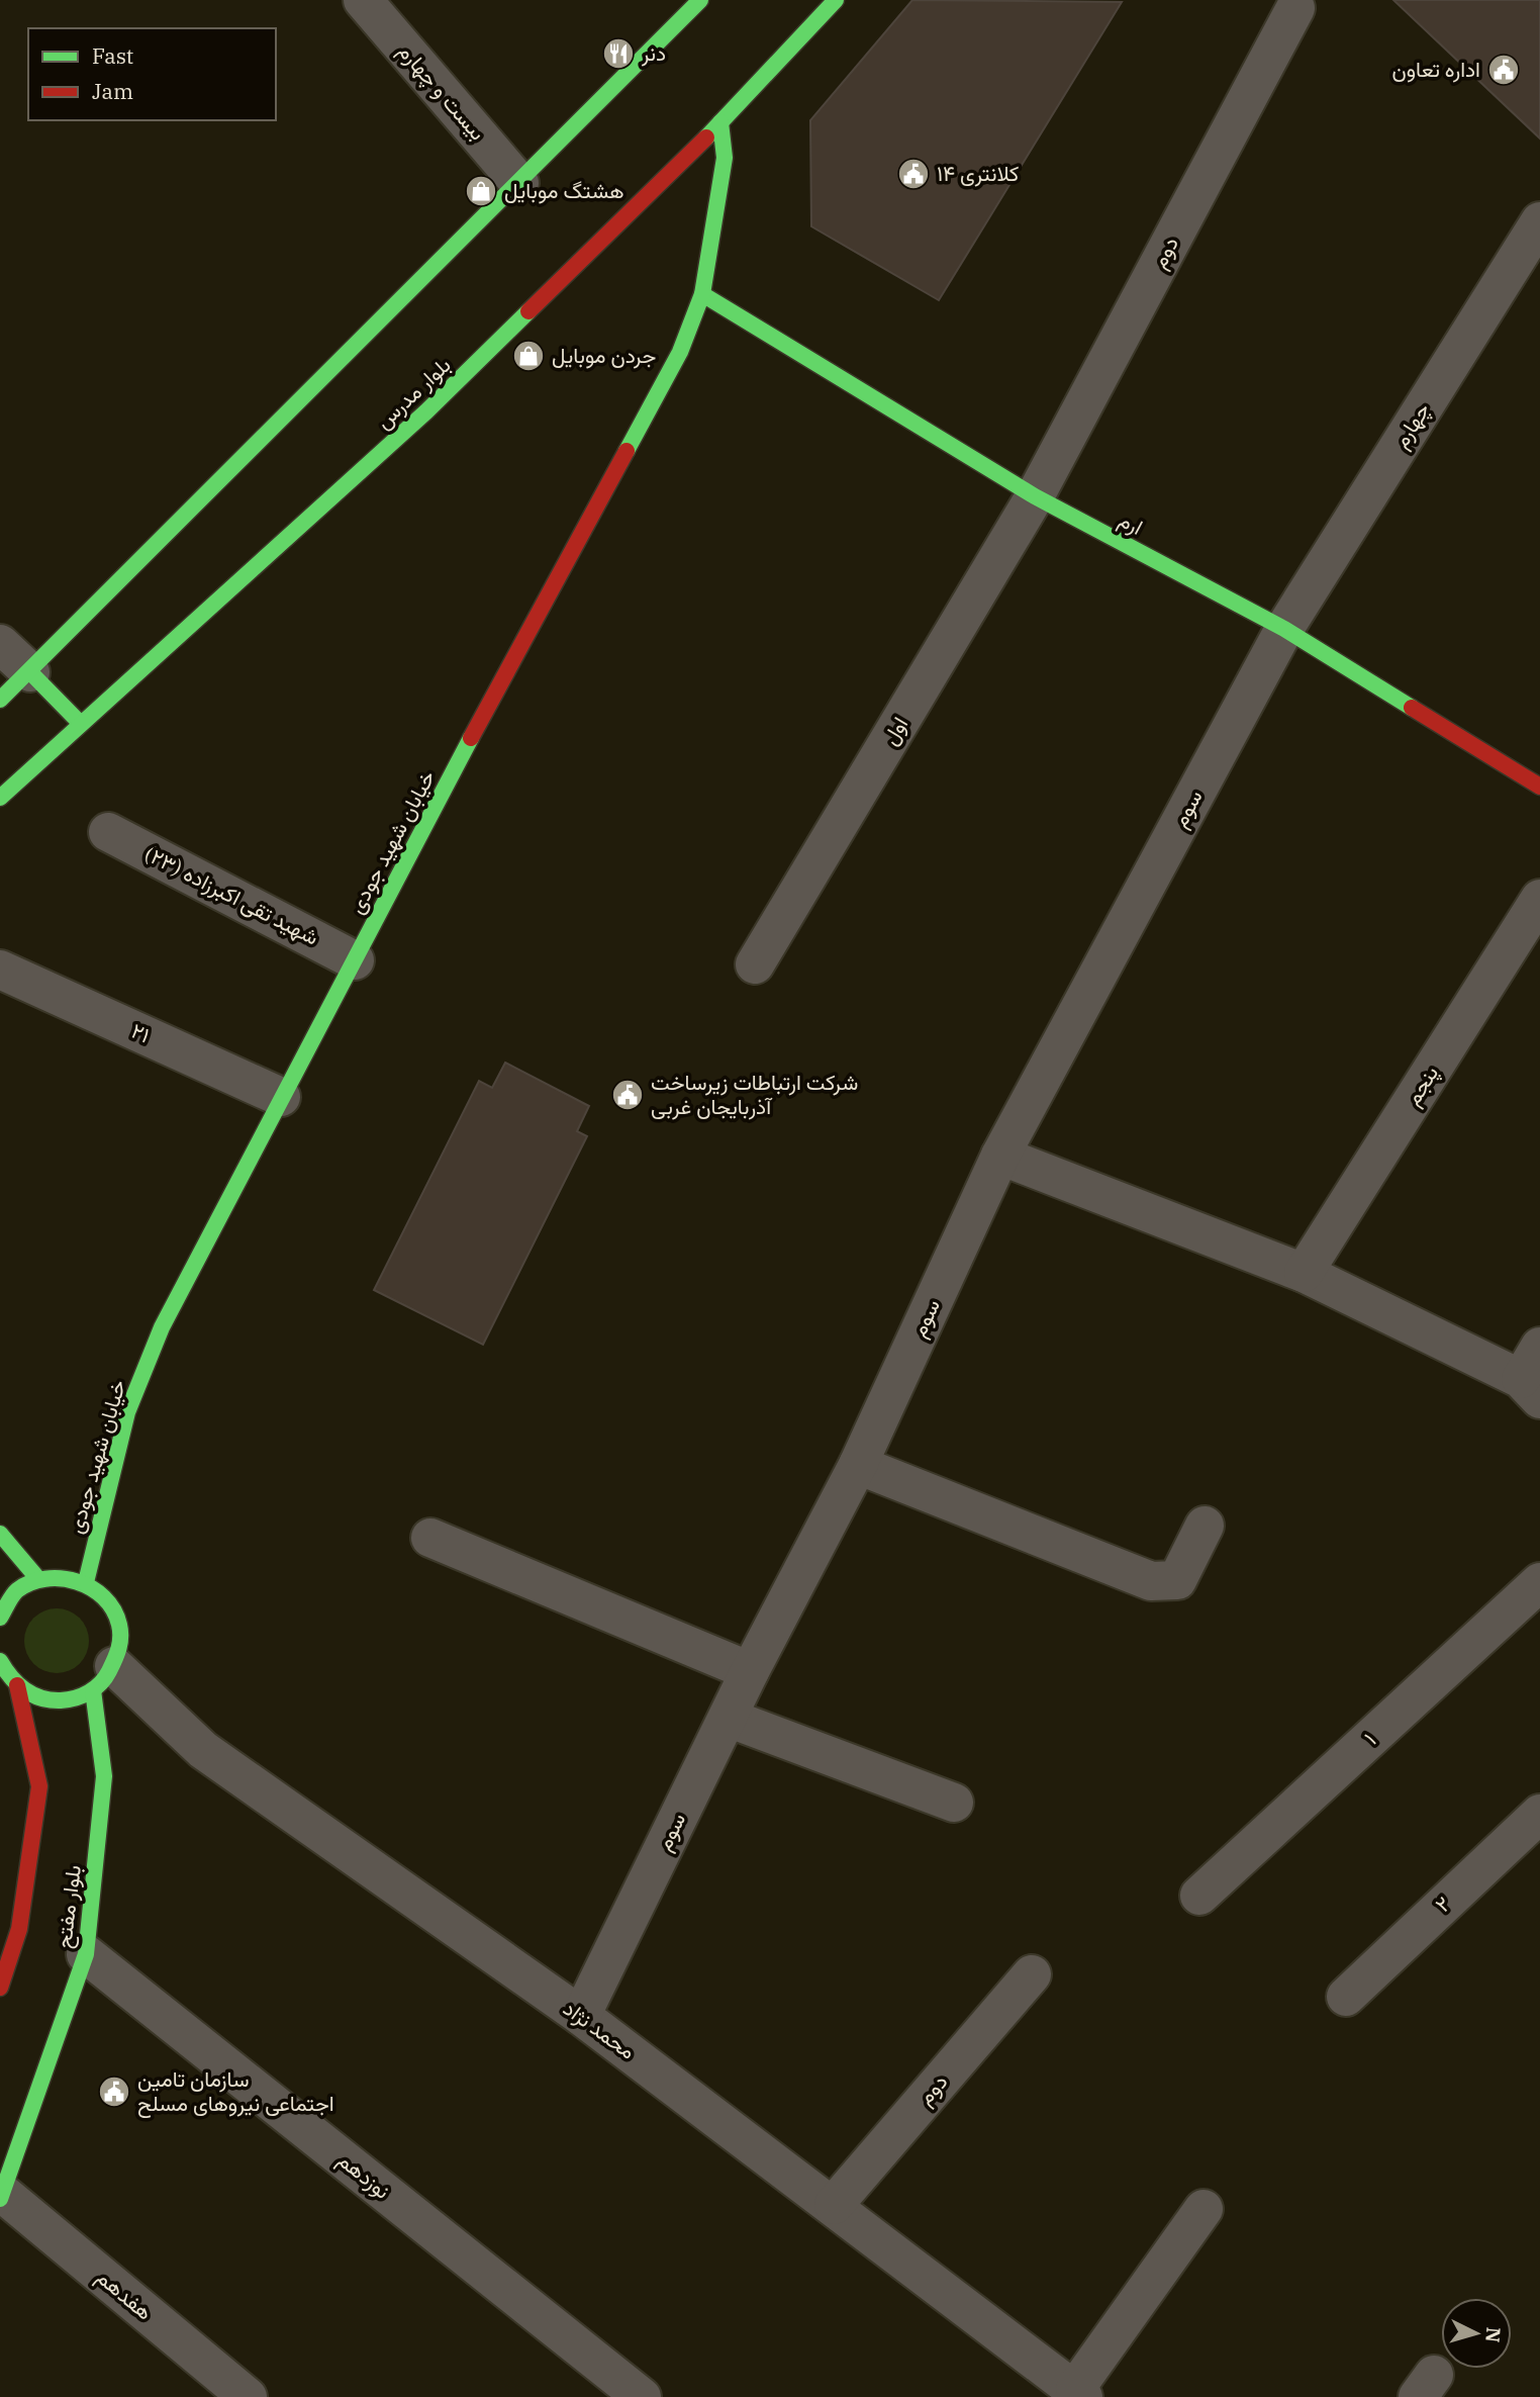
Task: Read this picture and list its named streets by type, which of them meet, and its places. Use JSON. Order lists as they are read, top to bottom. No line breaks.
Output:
{"streets":{"street":["بیست و چهارم","دوم","بلوار مدرس","چهارم","ارم","اول","سوم","خیابان شهید جودی","شهید تقی اکبرزاده (۲۳)","۲۱","پنجم","۱","۲","بلوار مفتح","محمد نژاد","نوزدهم","هفدهم"]},"crossings":[["دوم","ارم"],["دوم","اول"],["دوم","محمد نژاد"],["بلوار مدرس","خیابان شهید جودی"],["چهارم","ارم"],["چهارم","سوم"],["ارم","اول"],["ارم","سوم"],["ارم","خیابان شهید جودی"],["سوم","محمد نژاد"],["خیابان شهید جودی","شهید تقی اکبرزاده (۲۳)"],["خیابان شهید جودی","۲۱"],["خیابان شهید جودی","بلوار مفتح"],["بلوار مفتح","محمد نژاد"],["بلوار مفتح","نوزدهم"],["بلوار مفتح","هفدهم"]],"places":{"restaurant":["دنر"],"public building":["اداره تعاون","کلانتری ۱۴","شرکت ارتباطات زیرساخت آذربایجان غربی","سازمان تامین اجتماعی نیروهای مسلح"],"shop":["هشتگ موبایل","جردن موبایل"]},"legend":["Fast","Jam"],"north":"right"}
